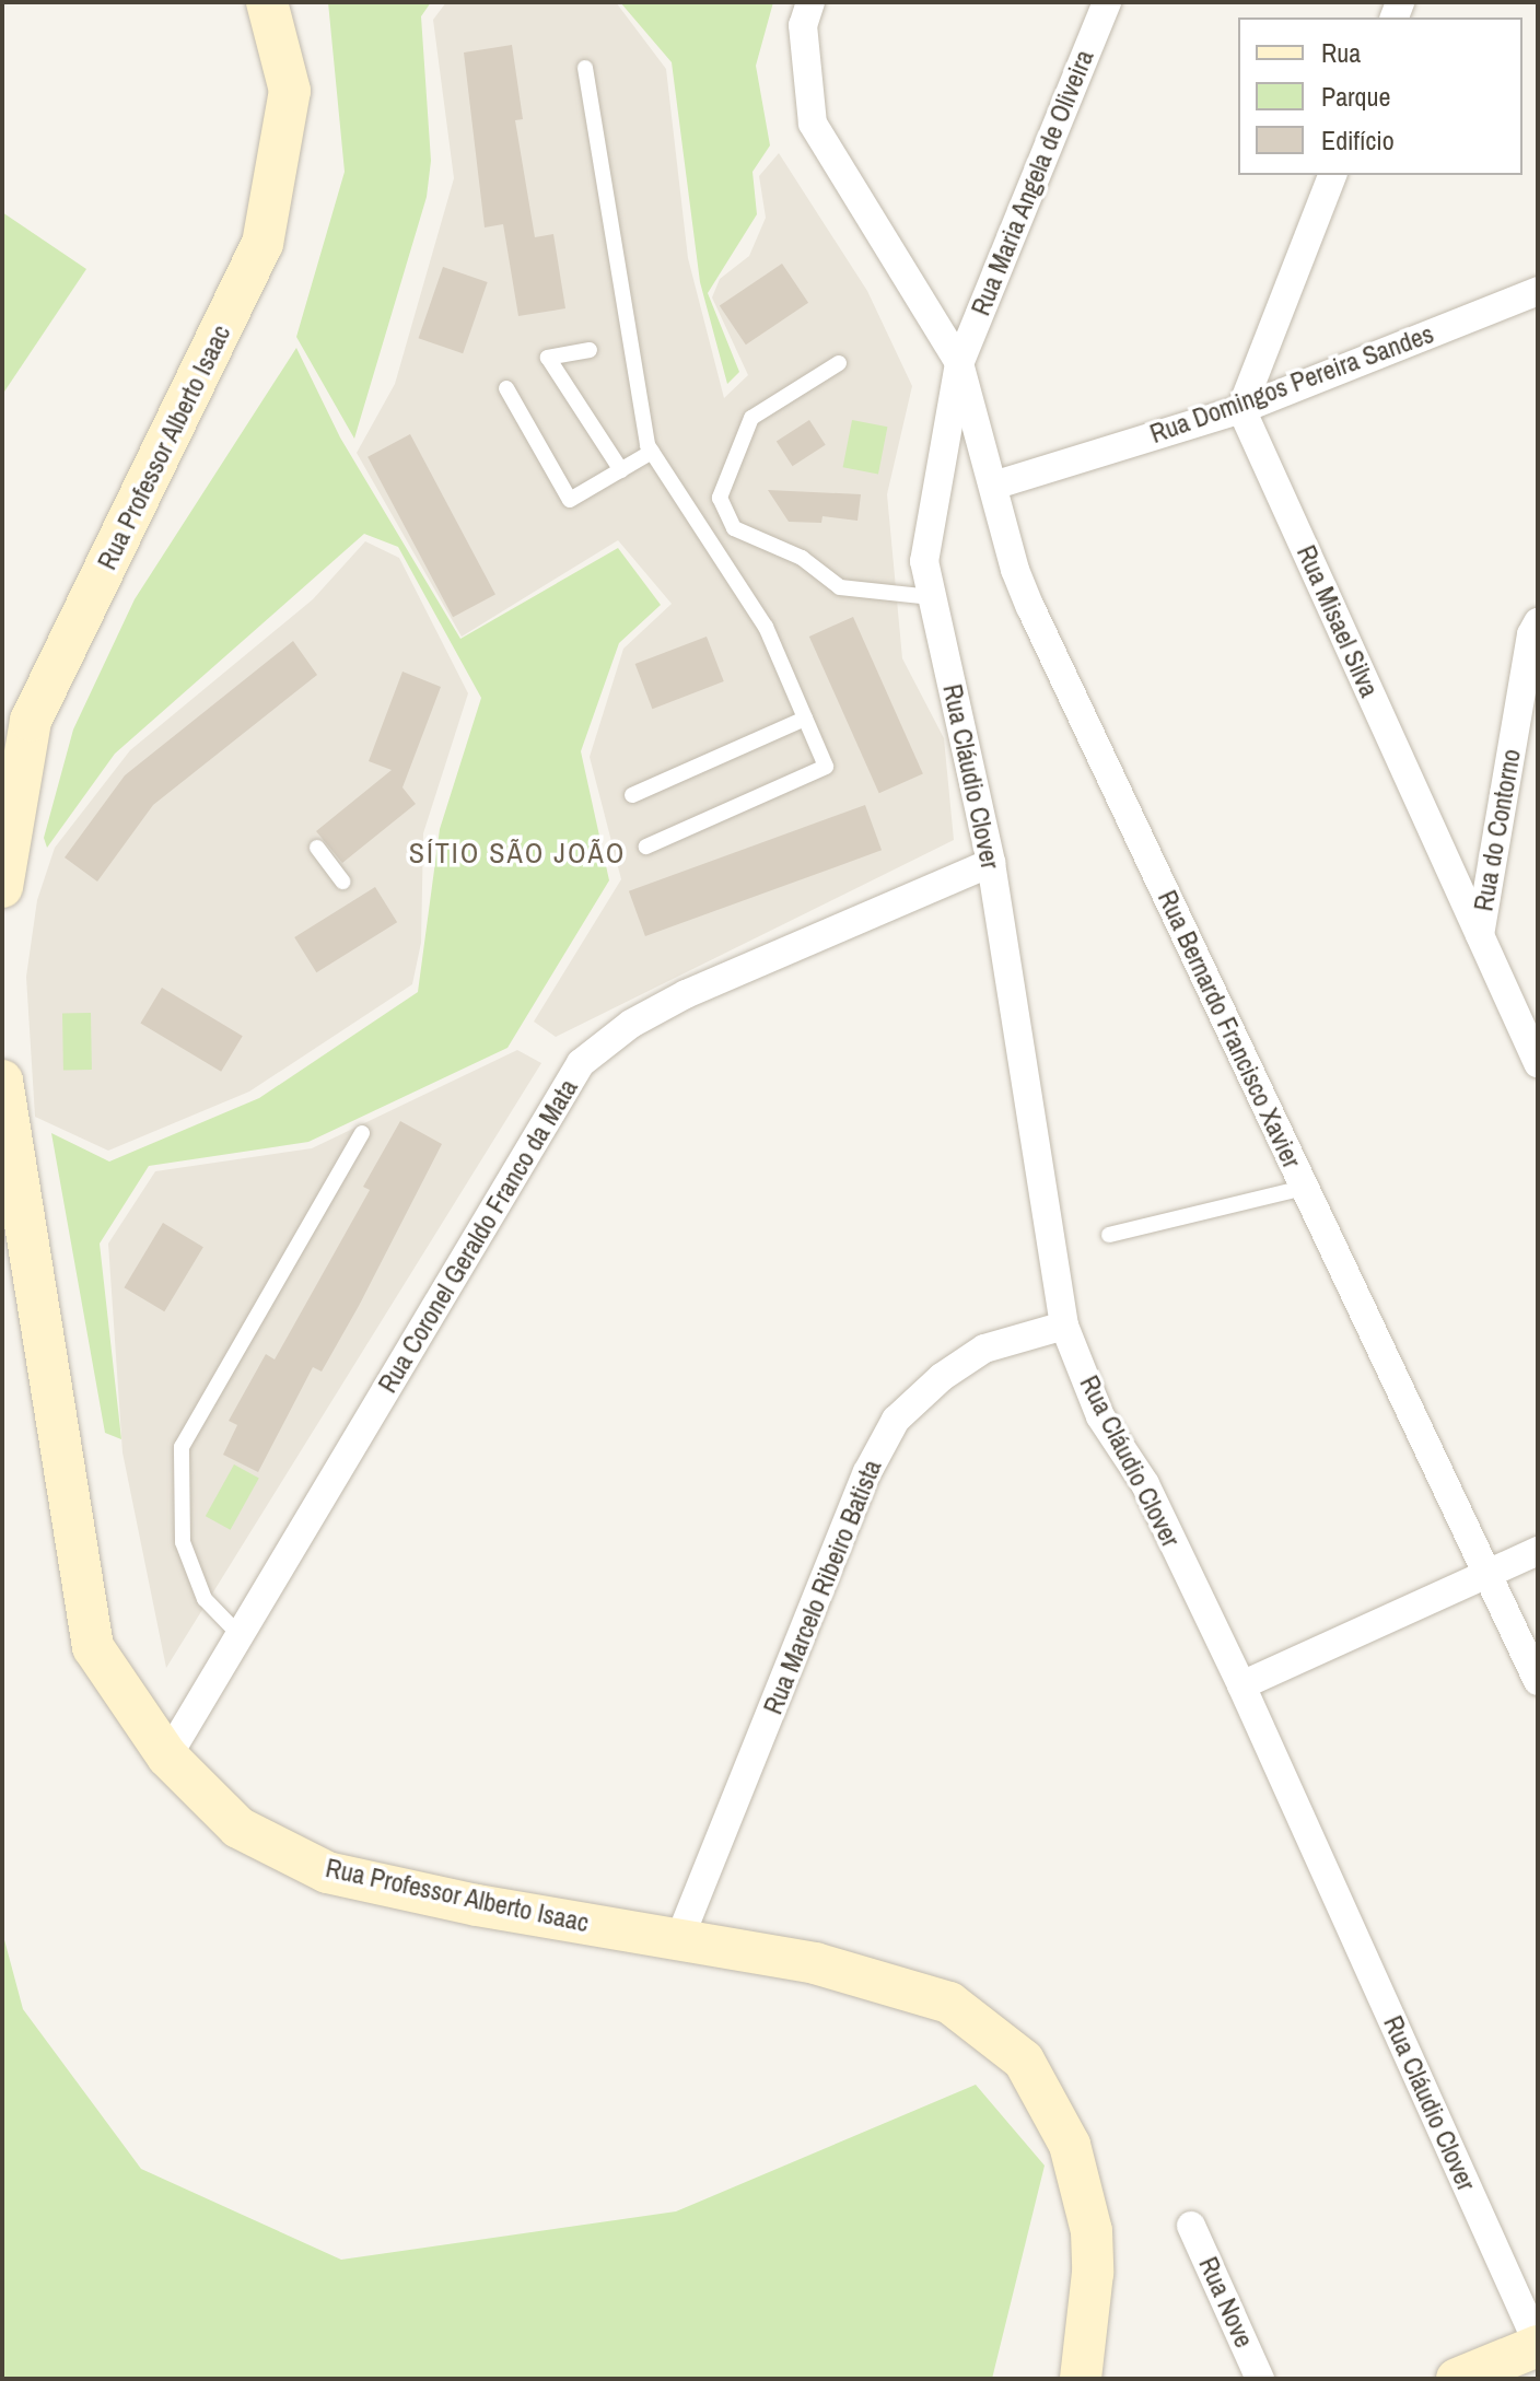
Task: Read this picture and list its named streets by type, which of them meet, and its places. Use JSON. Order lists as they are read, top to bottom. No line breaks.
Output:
{"streets":{"main road":["Rua Professor Alberto Isaac"],"street":["Rua Maria Angela de Oliveira","Rua Domingos Pereira Sandes","Rua Misael Silva","Rua Cláudio Clover","Rua do Contorno","Rua Bernardo Francisco Xavier","Rua Coronel Geraldo Franco da Mata","Rua Marcelo Ribeiro Batista","Rua Nove"]},"crossings":[["Rua Maria Angela de Oliveira","Rua Cláudio Clover"],["Rua Maria Angela de Oliveira","Rua Bernardo Francisco Xavier"],["Rua Domingos Pereira Sandes","Rua Misael Silva"],["Rua Domingos Pereira Sandes","Rua Bernardo Francisco Xavier"],["Rua Professor Alberto Isaac","Rua Coronel Geraldo Franco da Mata"],["Rua Professor Alberto Isaac","Rua Marcelo Ribeiro Batista"],["Rua Misael Silva","Rua do Contorno"],["Rua Cláudio Clover","Rua Bernardo Francisco Xavier"],["Rua Cláudio Clover","Rua Coronel Geraldo Franco da Mata"],["Rua Cláudio Clover","Rua Marcelo Ribeiro Batista"]],"districts":["SÍTIO SÃO JOÃO"],"legend":["Rua","Parque","Edifício"]}
